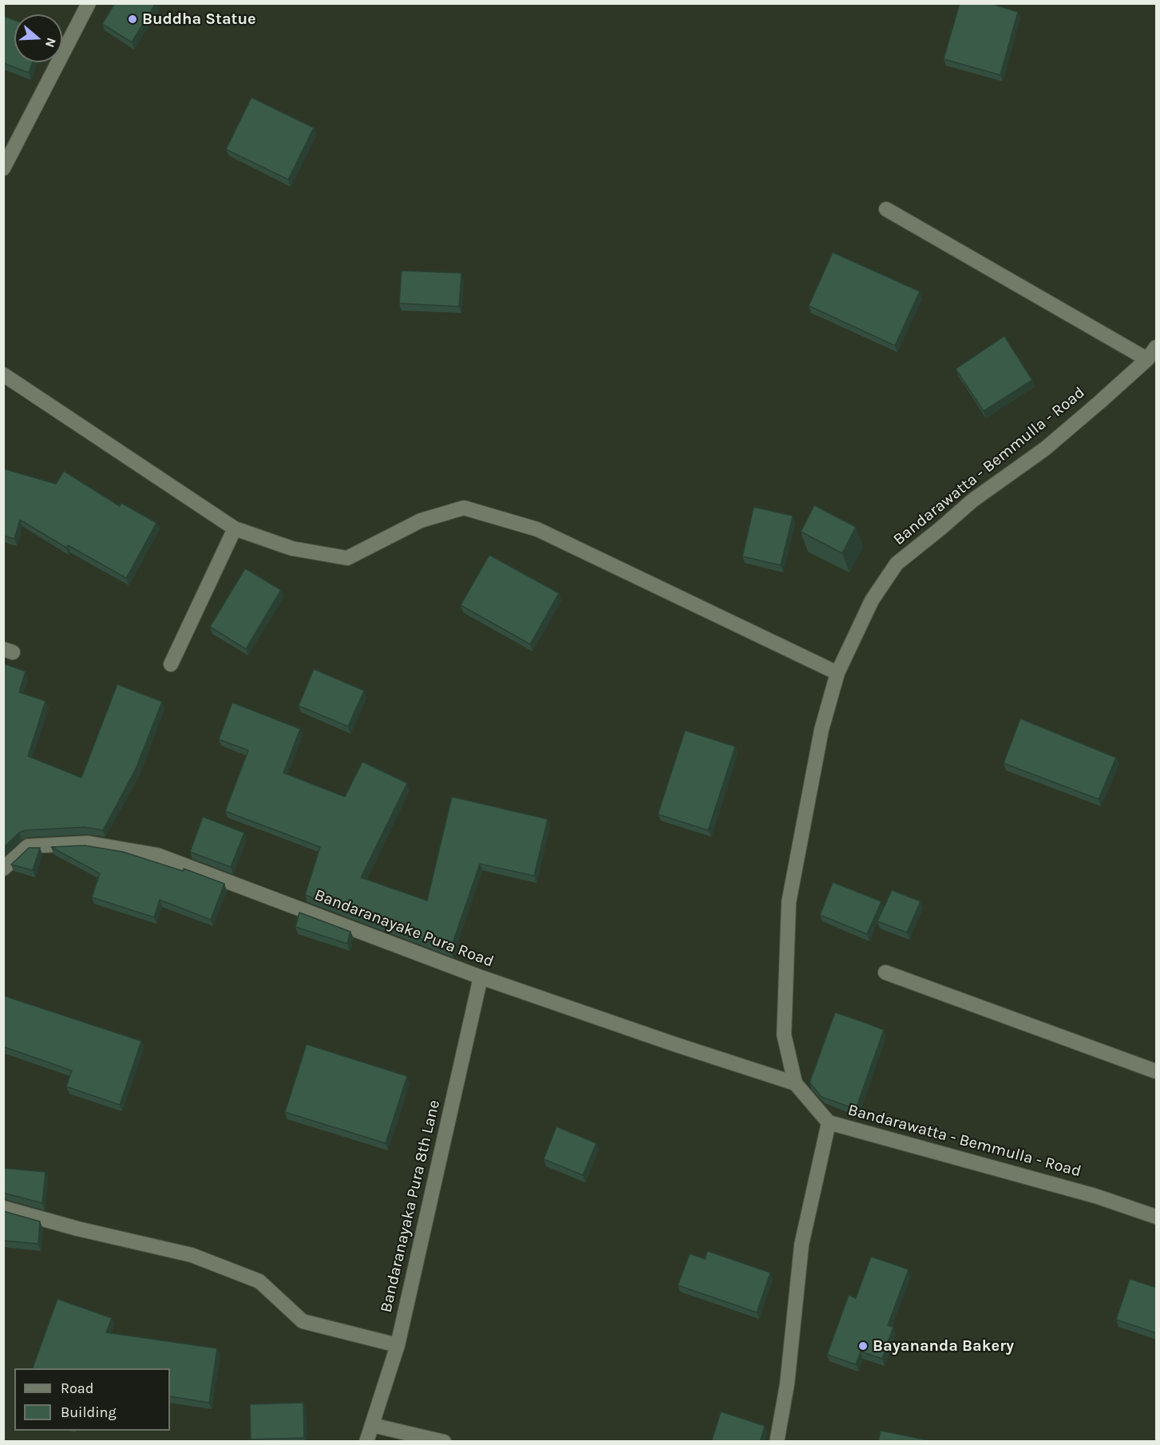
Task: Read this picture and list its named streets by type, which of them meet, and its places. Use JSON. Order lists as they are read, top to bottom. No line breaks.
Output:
{"streets":{"street":["Bandarawatta - Bemmulla - Road","Bandaranayake Pura Road","Bandaranayaka Pura 8th Lane"]},"crossings":[["Bandarawatta - Bemmulla - Road","Bandaranayake Pura Road"],["Bandaranayake Pura Road","Bandaranayaka Pura 8th Lane"]],"places":["Buddha Statue","Bayananda Bakery"],"legend":["Road","Building"],"north":"right"}
